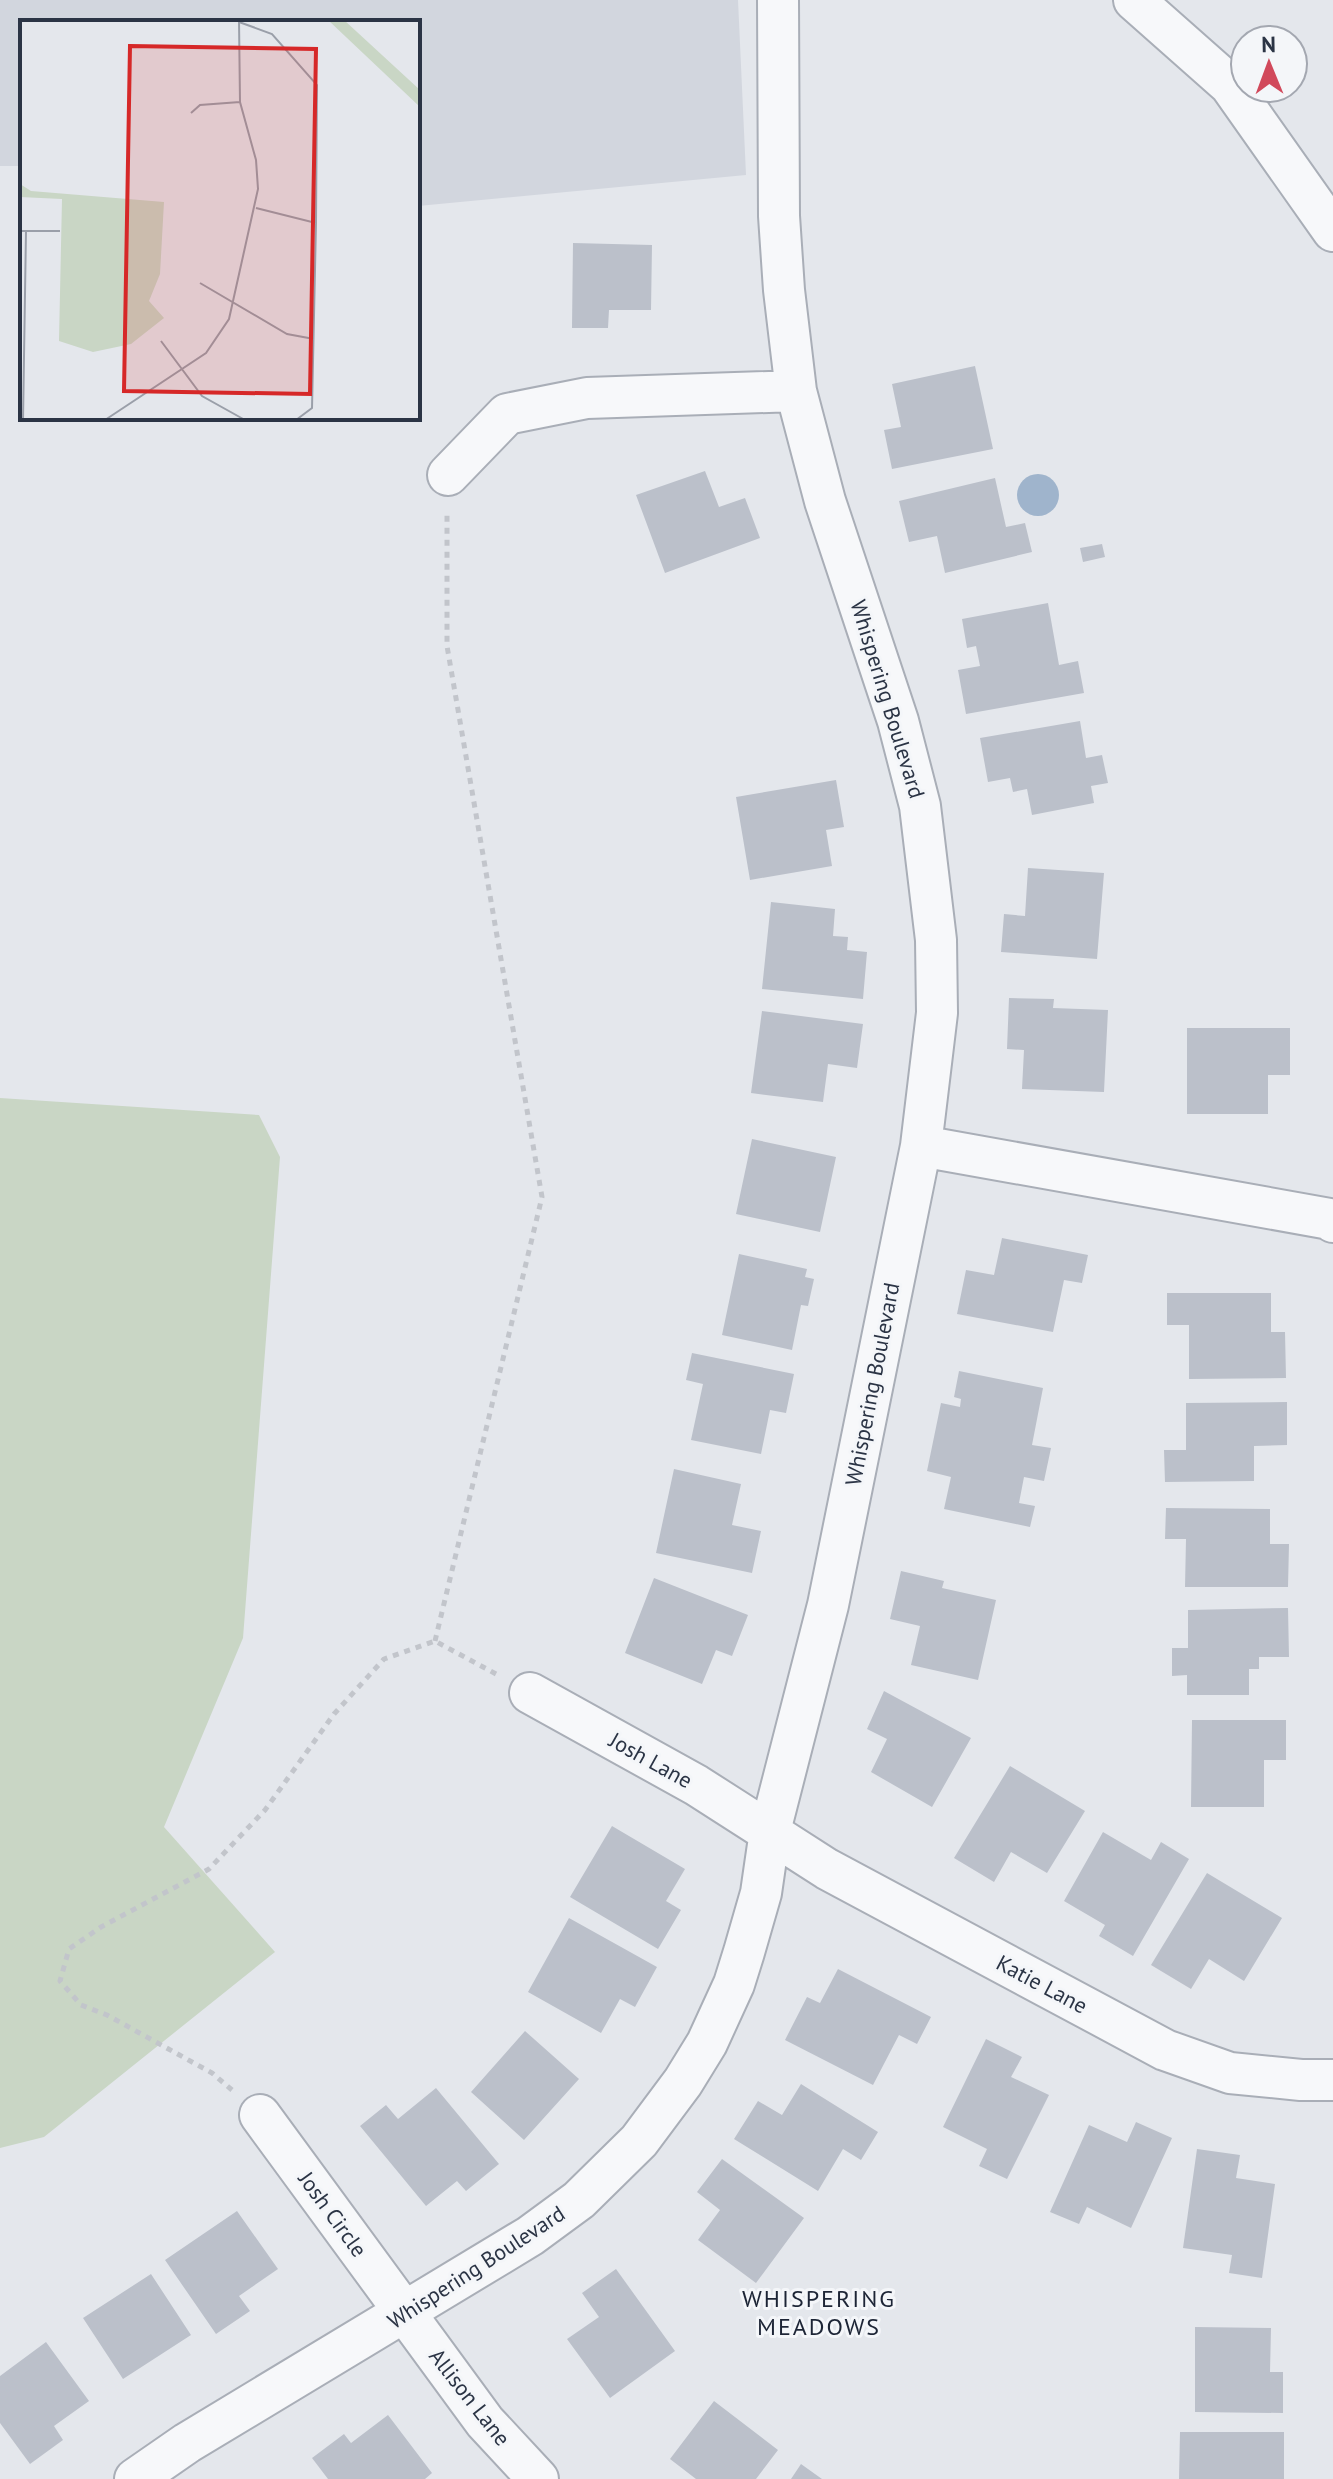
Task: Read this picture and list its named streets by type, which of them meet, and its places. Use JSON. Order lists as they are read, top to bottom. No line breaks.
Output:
{"streets":{"street":["Whispering Boulevard","Josh Lane","Katie Lane","Josh Circle","Allison Lane"]},"crossings":[["Whispering Boulevard","Josh Lane"],["Whispering Boulevard","Katie Lane"],["Whispering Boulevard","Josh Circle"],["Whispering Boulevard","Allison Lane"],["Josh Lane","Katie Lane"],["Josh Circle","Allison Lane"]],"districts":["WHISPERING MEADOWS"],"north":"top"}
